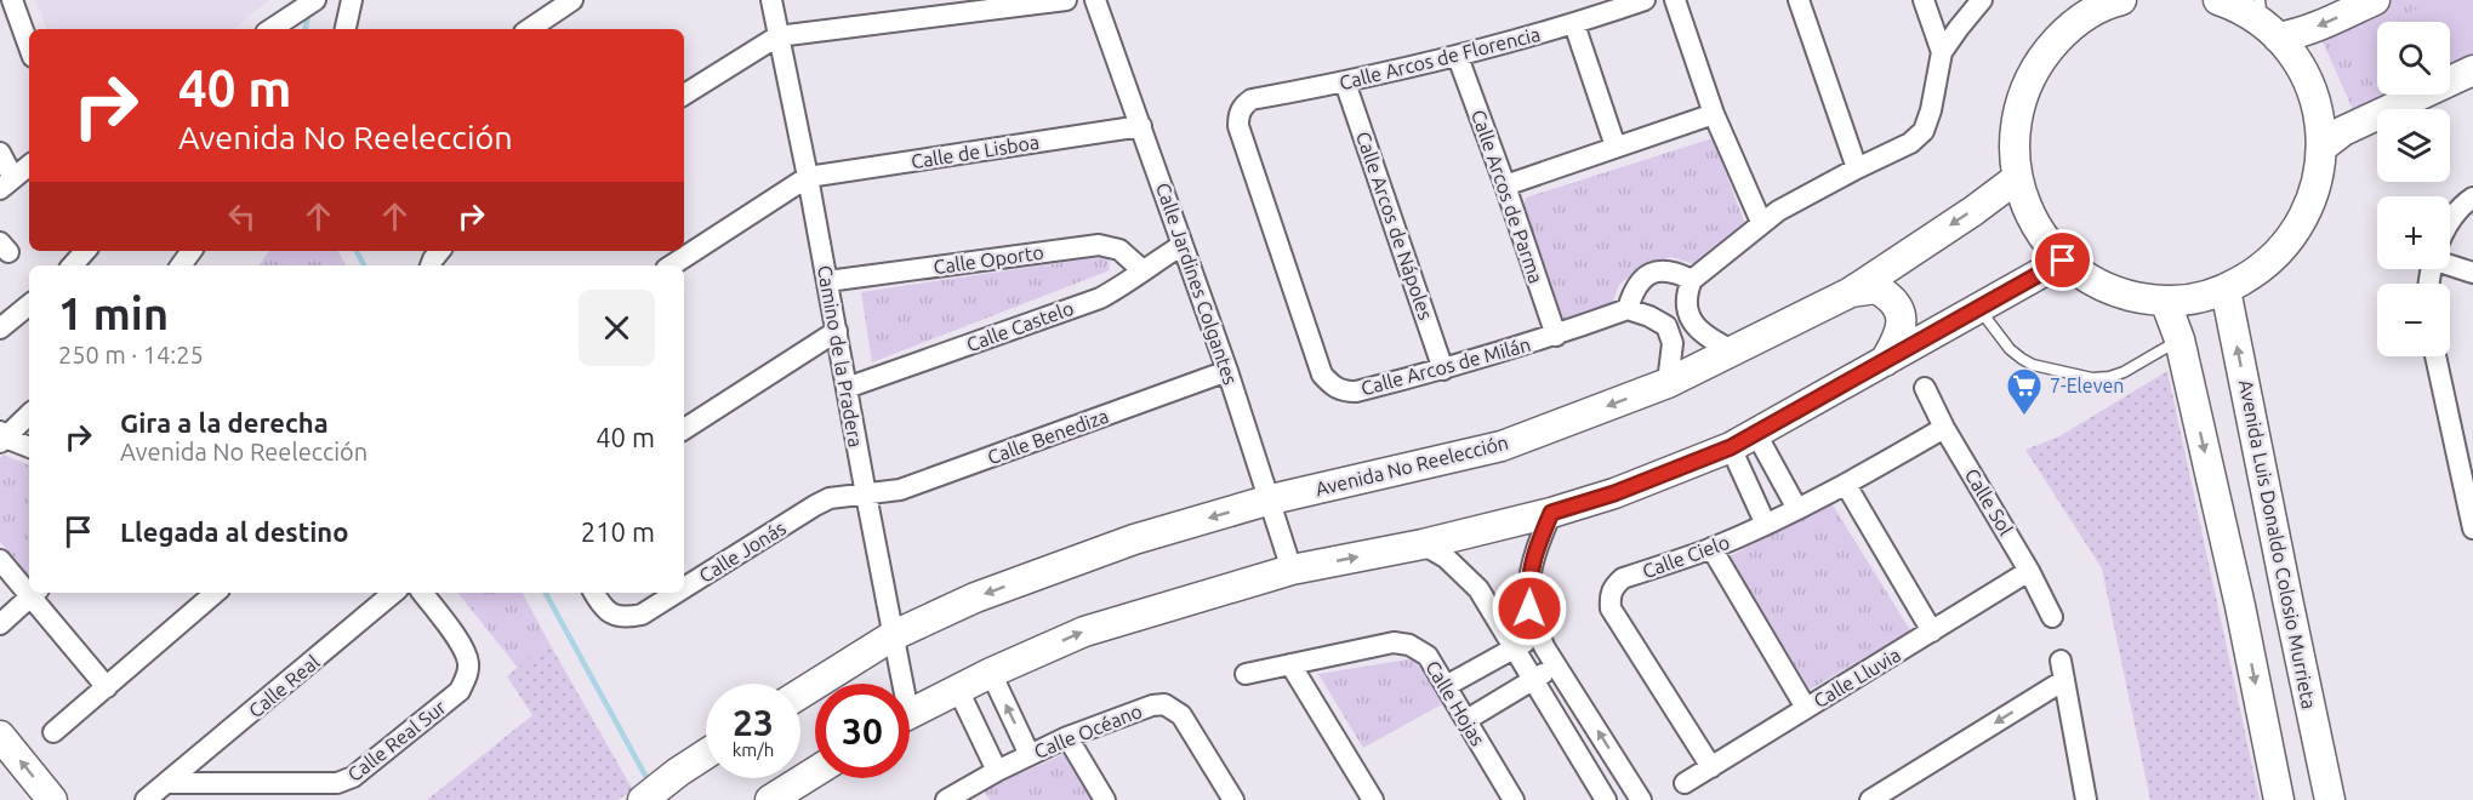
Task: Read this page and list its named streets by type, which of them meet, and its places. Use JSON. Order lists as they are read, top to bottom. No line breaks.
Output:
{"streets":{"main road":["Avenida No Reelección","Avenida Luis Donaldo Colosio Murrieta"],"street":["Calle Arcos de Florencia","Calle de Lisboa","Calle Arcos de Parma","Calle Arcos de Nápoles","Calle Oporto","Calle Jardines Colgantes","Calle Castelo","Camino de la Pradera","Calle Arcos de Milán","Calle Benediza","Calle Sol","Calle Jonás","Calle Cielo","Calle Lluvia","Calle Real","Calle Hojas","Calle Océano","Calle Real Sur"]},"crossings":[["Calle Arcos de Florencia","Calle Arcos de Parma"],["Calle Arcos de Florencia","Calle Arcos de Nápoles"],["Calle Arcos de Florencia","Calle Arcos de Milán"],["Calle de Lisboa","Calle Jardines Colgantes"],["Calle de Lisboa","Camino de la Pradera"],["Calle Arcos de Parma","Calle Arcos de Milán"],["Calle Arcos de Nápoles","Calle Arcos de Milán"],["Calle Oporto","Calle Castelo"],["Calle Oporto","Camino de la Pradera"],["Calle Jardines Colgantes","Calle Castelo"],["Calle Jardines Colgantes","Calle Benediza"],["Calle Jardines Colgantes","Avenida No Reelección"],["Calle Castelo","Camino de la Pradera"],["Camino de la Pradera","Calle Benediza"],["Camino de la Pradera","Avenida No Reelección"],["Camino de la Pradera","Calle Jonás"],["Calle Benediza","Calle Jonás"],["Calle Sol","Calle Cielo"],["Calle Sol","Calle Lluvia"],["Calle Cielo","Calle Lluvia"],["Calle Real","Calle Real Sur"]],"places":{"supermarket":["7-Eleven"]},"page":{"map_buttons":["+","−"],"turn":["40 m","Avenida No Reelección"],"heading":["1 min","250 m · 14:25"],"list":[{"name":"Gira a la derecha","note":"Avenida No Reelección","value":"40 m"},{"name":"Llegada al destino","value":"210 m"}],"speed":"23 km/h","limit":"30"}}
